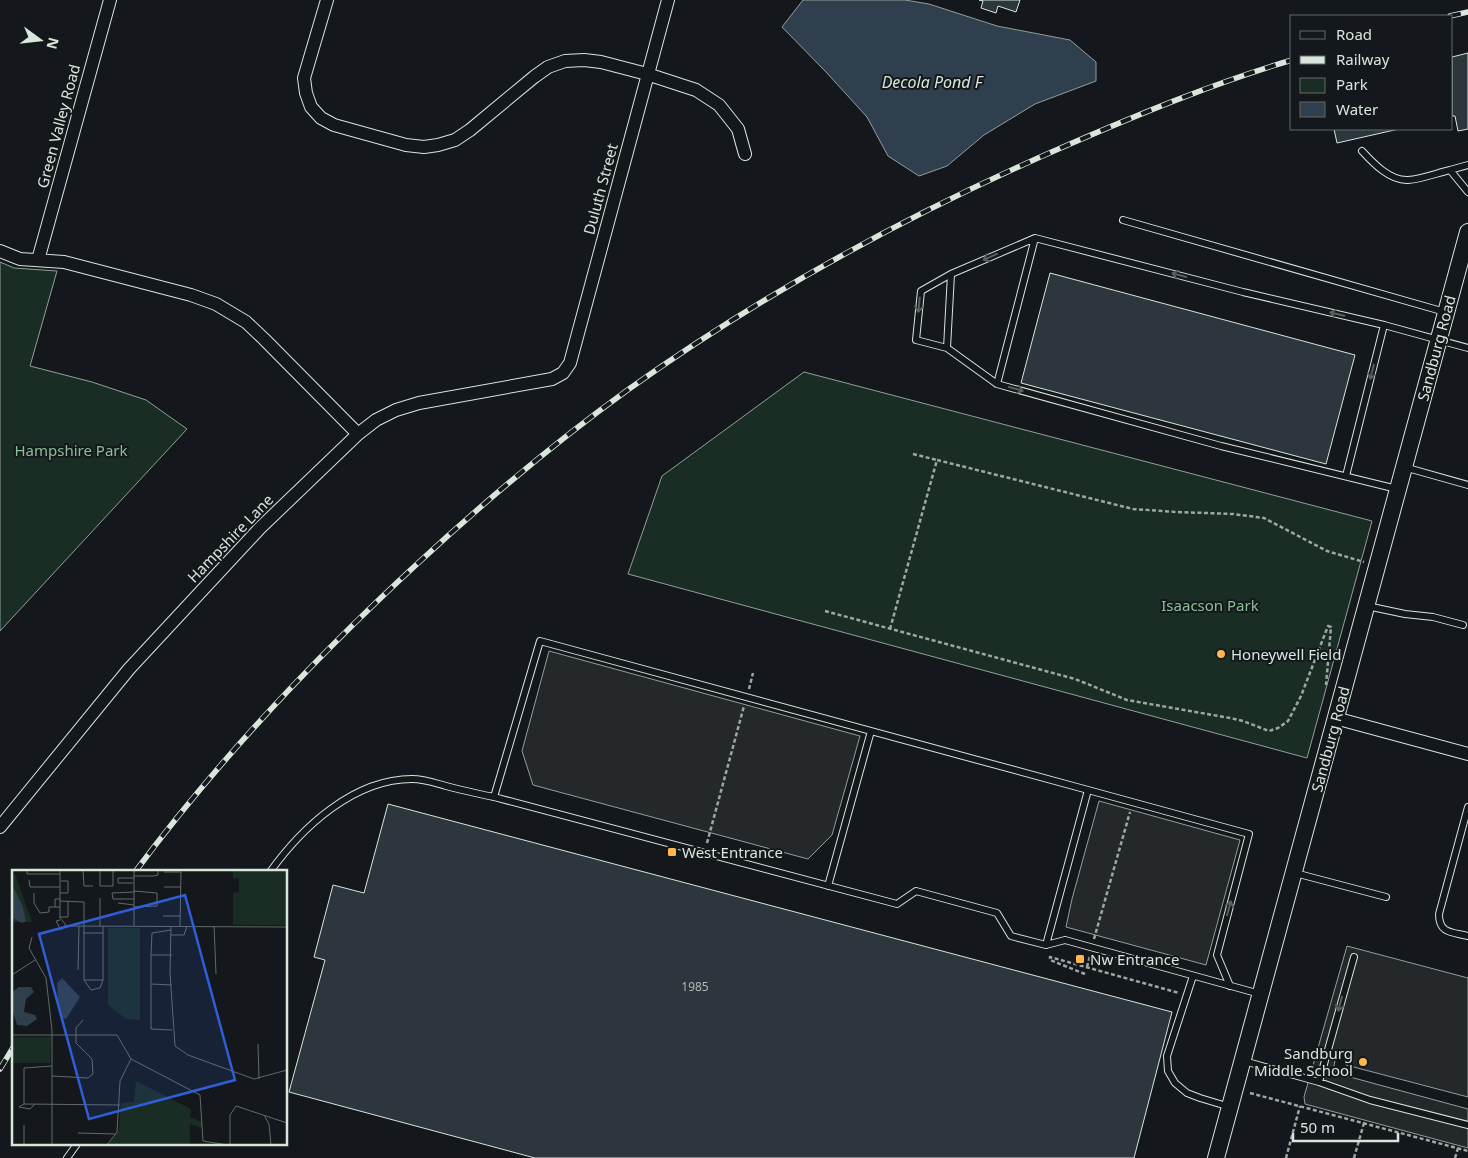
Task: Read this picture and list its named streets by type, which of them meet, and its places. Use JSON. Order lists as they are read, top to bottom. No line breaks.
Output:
{"streets":{"street":["Green Valley Road","Duluth Street","Sandburg Road","Hampshire Lane"]},"crossings":[["Duluth Street","Hampshire Lane"]],"water":["Decola Pond F"],"parks":["Hampshire Park","Isaacson Park"],"places":{"other":["Honeywell Field","Sandburg Middle School"],"transit":["West Entrance","Nw Entrance"]},"house_numbers":["1985"],"legend":["Road","Railway","Park","Water"],"scale_bar":"50 m","north":"right"}
